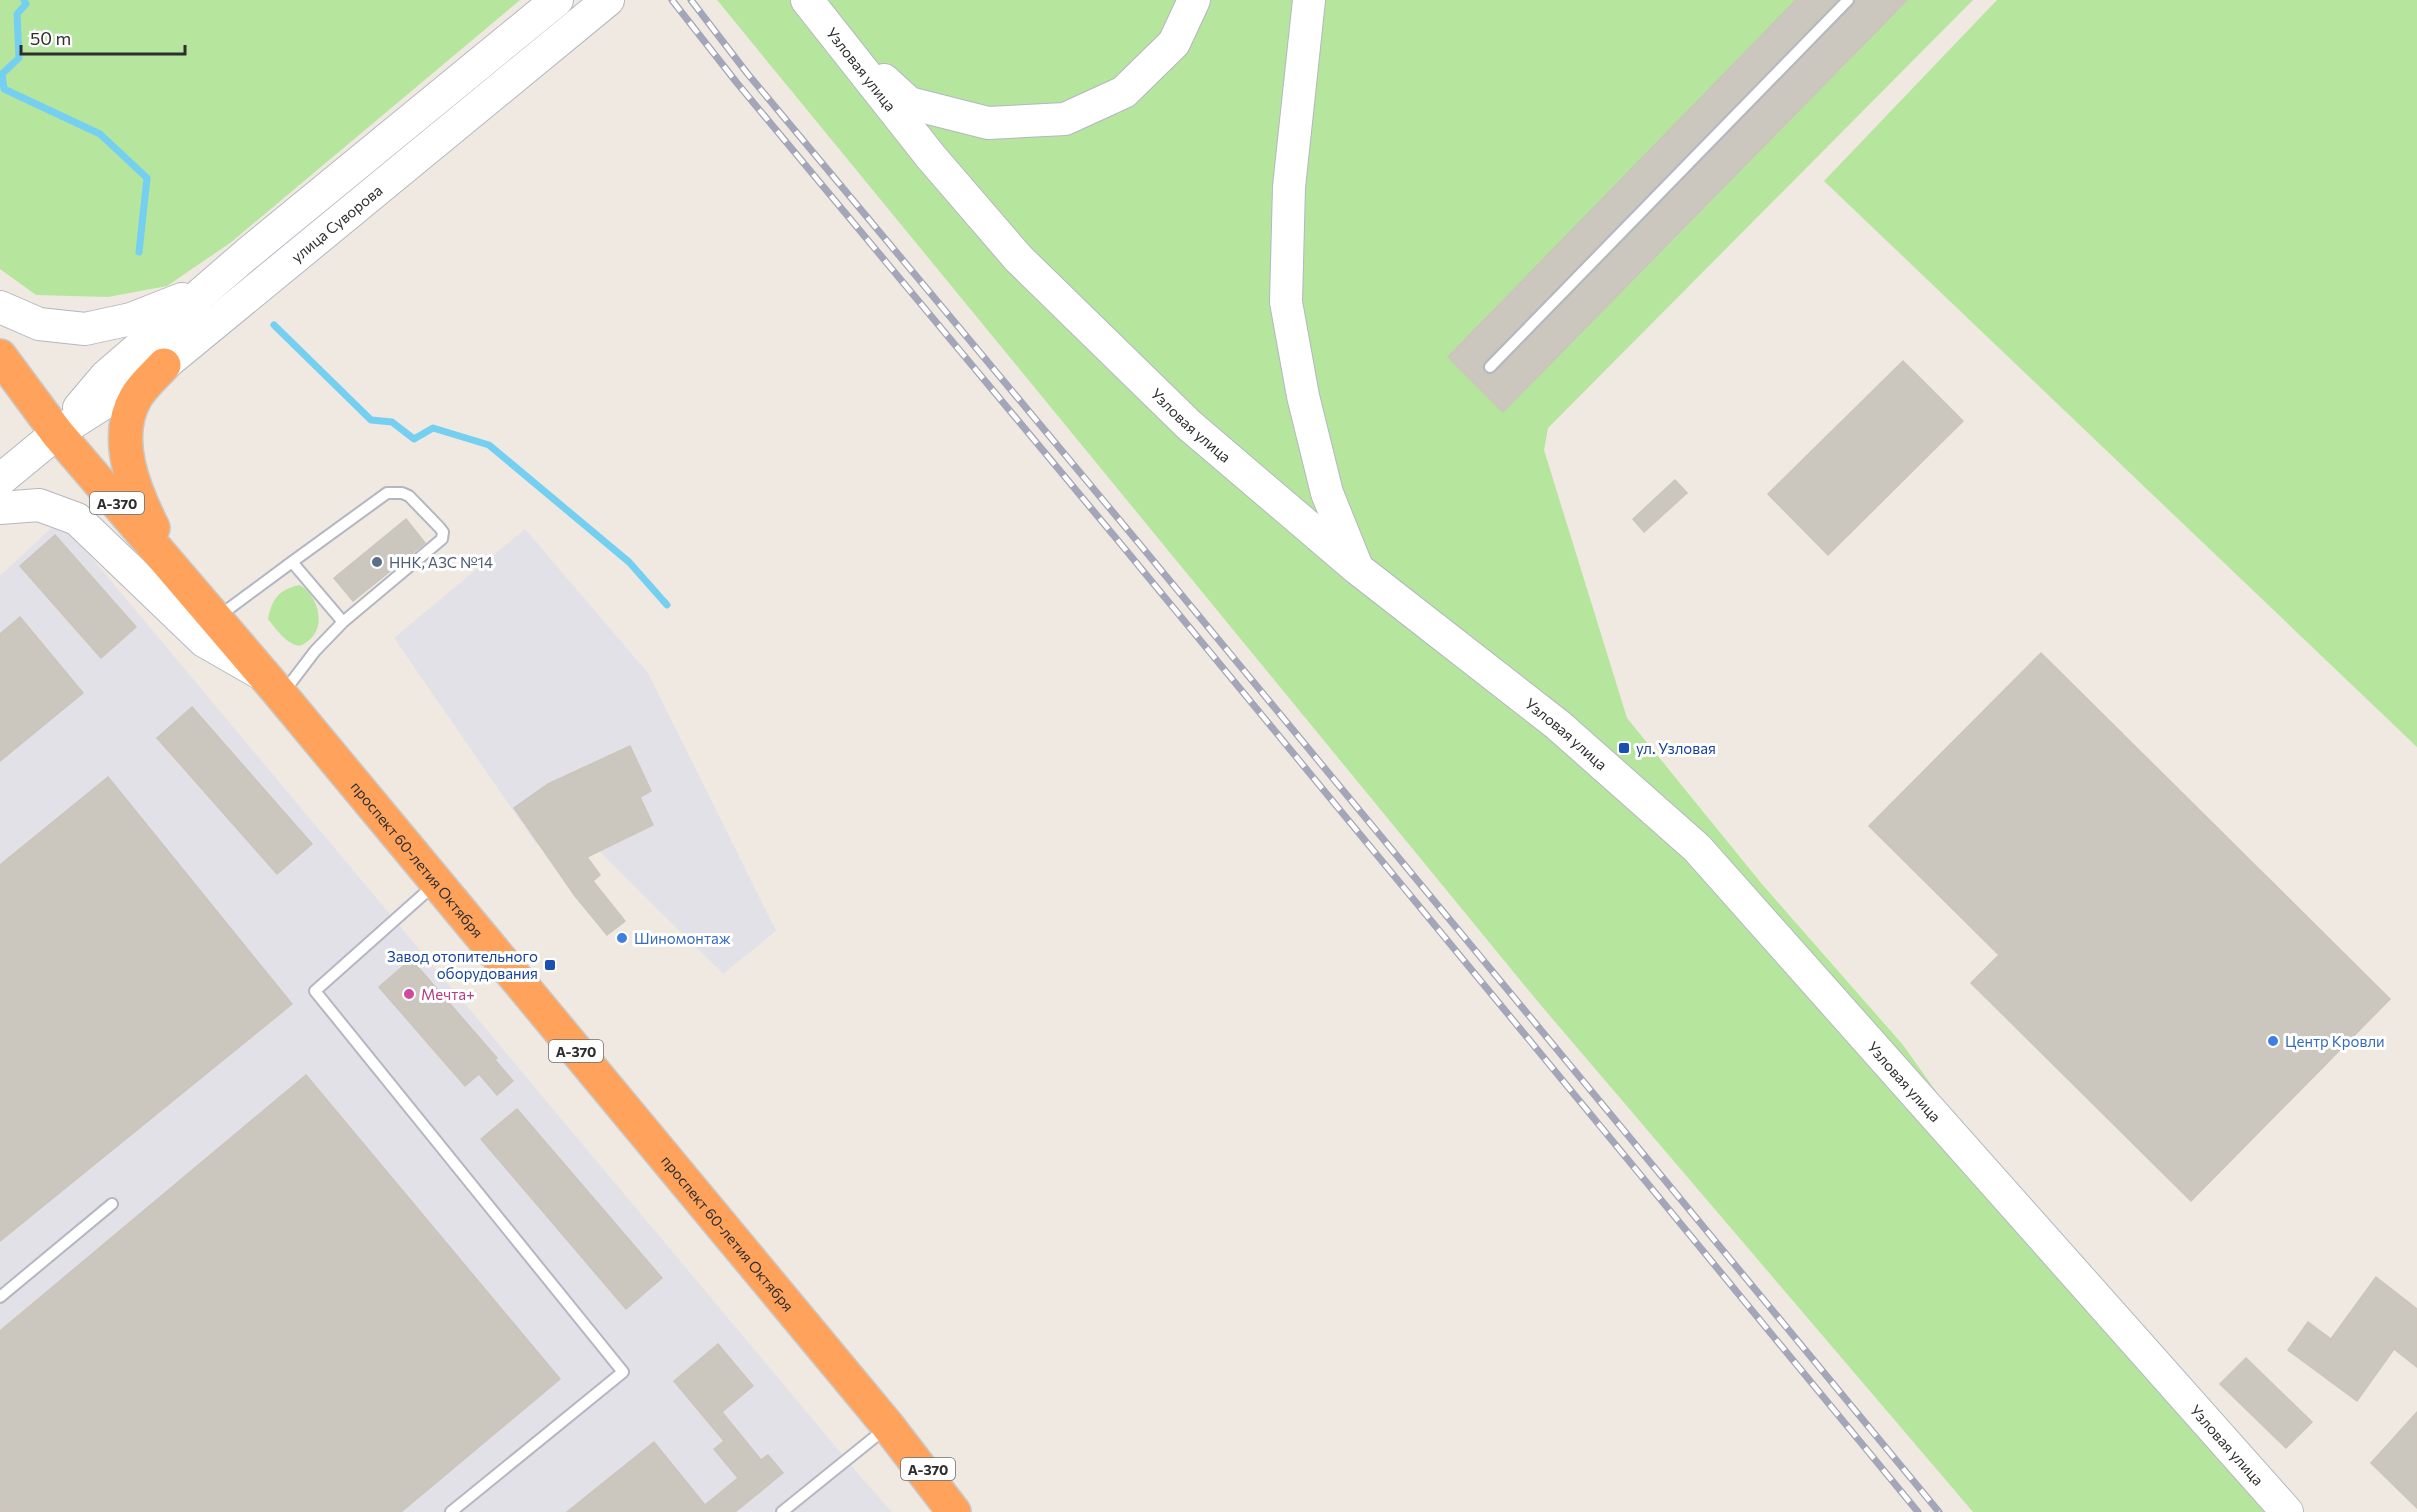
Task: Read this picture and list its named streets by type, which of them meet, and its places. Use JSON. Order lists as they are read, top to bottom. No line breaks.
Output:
{"streets":{"highway":["А-370","проспект 60-летия Октября"],"street":["Узловая улица","улица Суворова"]},"crossings":[["улица Суворова","А-370"],["улица Суворова","проспект 60-летия Октября"],["А-370","проспект 60-летия Октября"]],"places":{"other":["ННК, АЗС №14","Шиномонтаж","Мечта+","Центр Кровли"],"transit":["ул. Узловая","Завод отопительного оборудования"]},"scale_bar":"50 m"}
